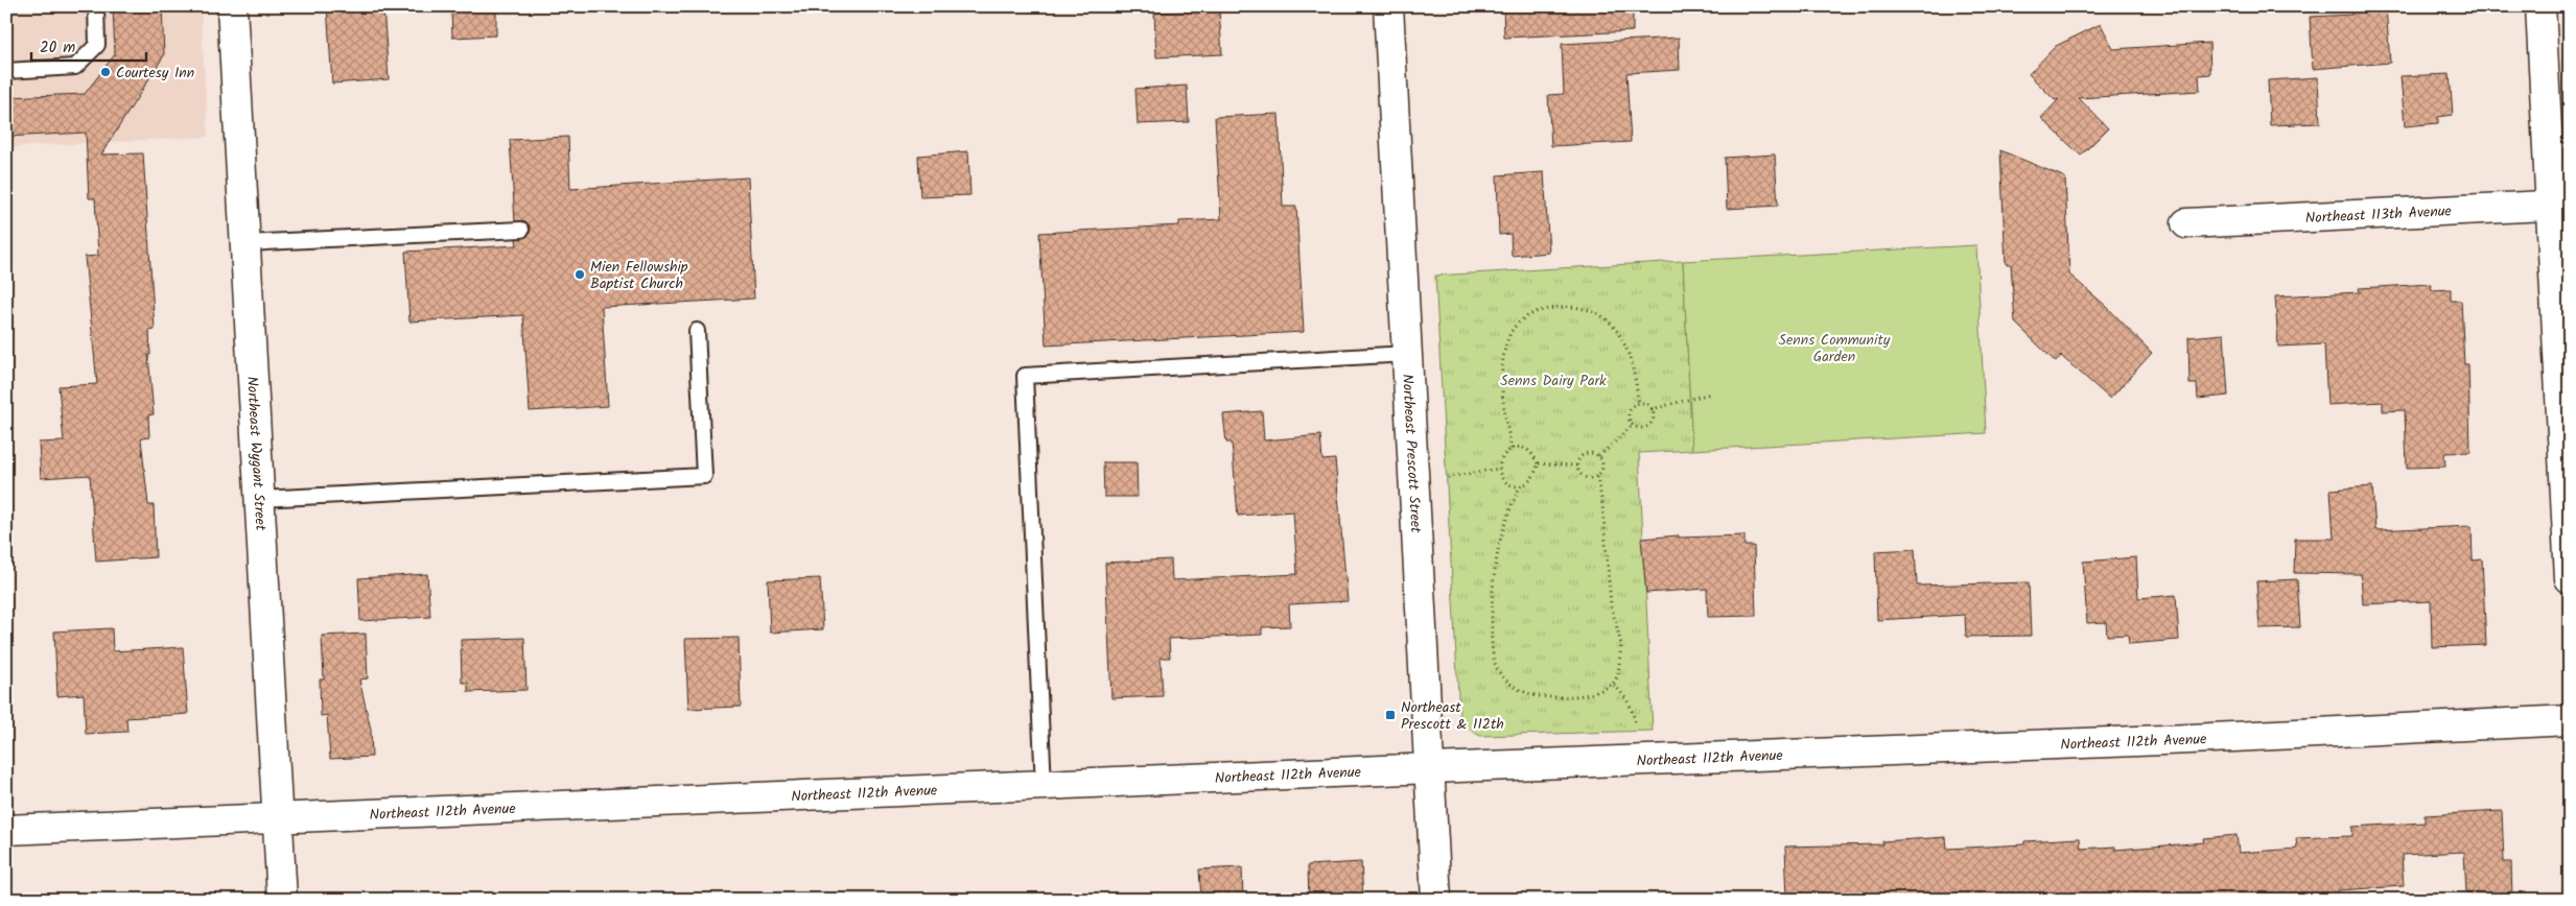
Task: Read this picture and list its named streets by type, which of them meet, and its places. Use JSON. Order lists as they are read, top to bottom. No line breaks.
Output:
{"streets":{"street":["Northeast 113th Avenue","Northeast Wygant Street","Northeast Prescott Street","Northeast 112th Avenue"]},"crossings":[["Northeast Wygant Street","Northeast 112th Avenue"],["Northeast Prescott Street","Northeast 112th Avenue"]],"parks":["Senns Community Garden","Senns Dairy Park"],"places":{"other":["Courtesy Inn","Mien Fellowship Baptist Church"],"transit":["Northeast Prescott & 112th"]},"scale_bar":"20 m"}
